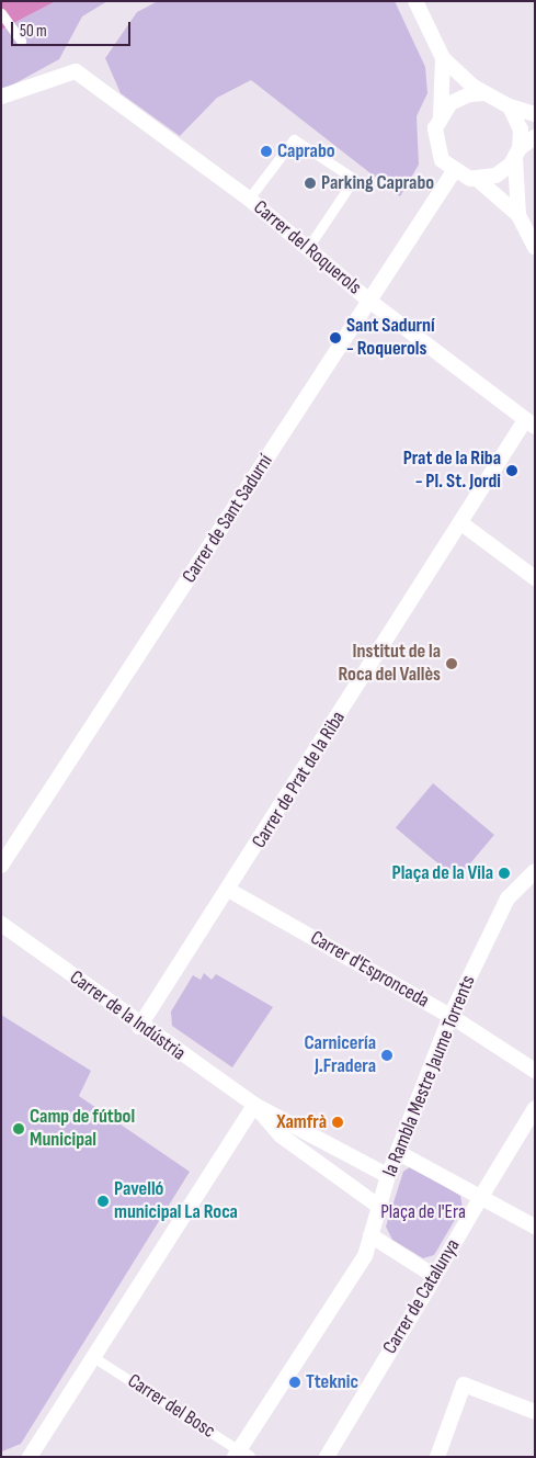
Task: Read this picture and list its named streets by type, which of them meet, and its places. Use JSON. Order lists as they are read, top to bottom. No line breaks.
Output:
{"streets":{"street":["Carrer del Roquerols","Carrer de Sant Sadurní","Carrer de Prat de la Riba","Carrer d'Espronceda","Carrer de la Indústria","la Rambla Mestre Jaume Torrents","Carrer de Catalunya"],"lane":["Carrer del Bosc"]},"crossings":[["Carrer del Roquerols","Carrer de Sant Sadurní"],["Carrer del Roquerols","Carrer de Prat de la Riba"],["Carrer de Prat de la Riba","Carrer d'Espronceda"],["Carrer de Prat de la Riba","Carrer de la Indústria"],["Carrer d'Espronceda","la Rambla Mestre Jaume Torrents"],["Carrer de la Indústria","la Rambla Mestre Jaume Torrents"],["la Rambla Mestre Jaume Torrents","Carrer del Bosc"]],"parks":["Plaça de l'Era"],"places":["Caprabo","Parking Caprabo","Sant Sadurní - Roquerols","Prat de la Riba - Pl. St. Jordi","Institut de la Roca del Vallès","Plaça de la Vila","Carnicería J.Fradera","Xamfrà","Camp de fútbol Municipal","Pavelló municipal La Roca","Tteknic"],"scale_bar":"50 m"}
